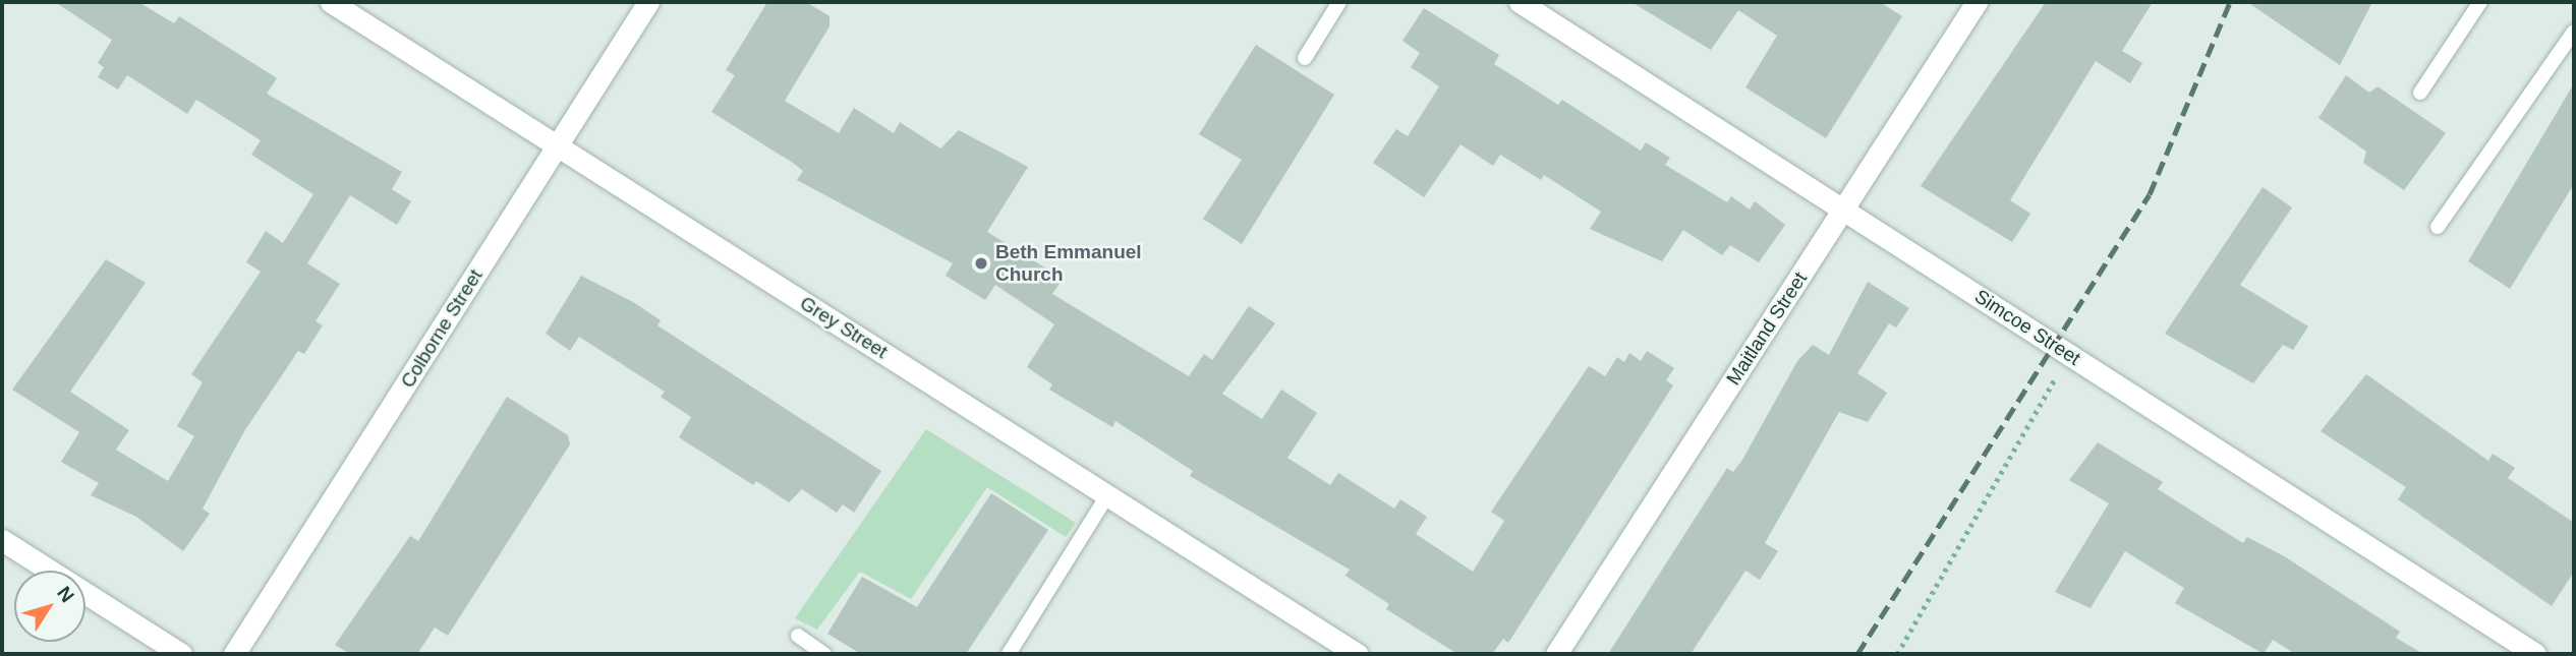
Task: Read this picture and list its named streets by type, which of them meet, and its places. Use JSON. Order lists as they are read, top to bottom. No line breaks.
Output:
{"streets":{"street":["Grey Street","Simcoe Street","Colborne Street","Maitland Street"]},"crossings":[["Grey Street","Colborne Street"],["Simcoe Street","Maitland Street"]],"places":["Beth Emmanuel Church"],"north":"top right"}
